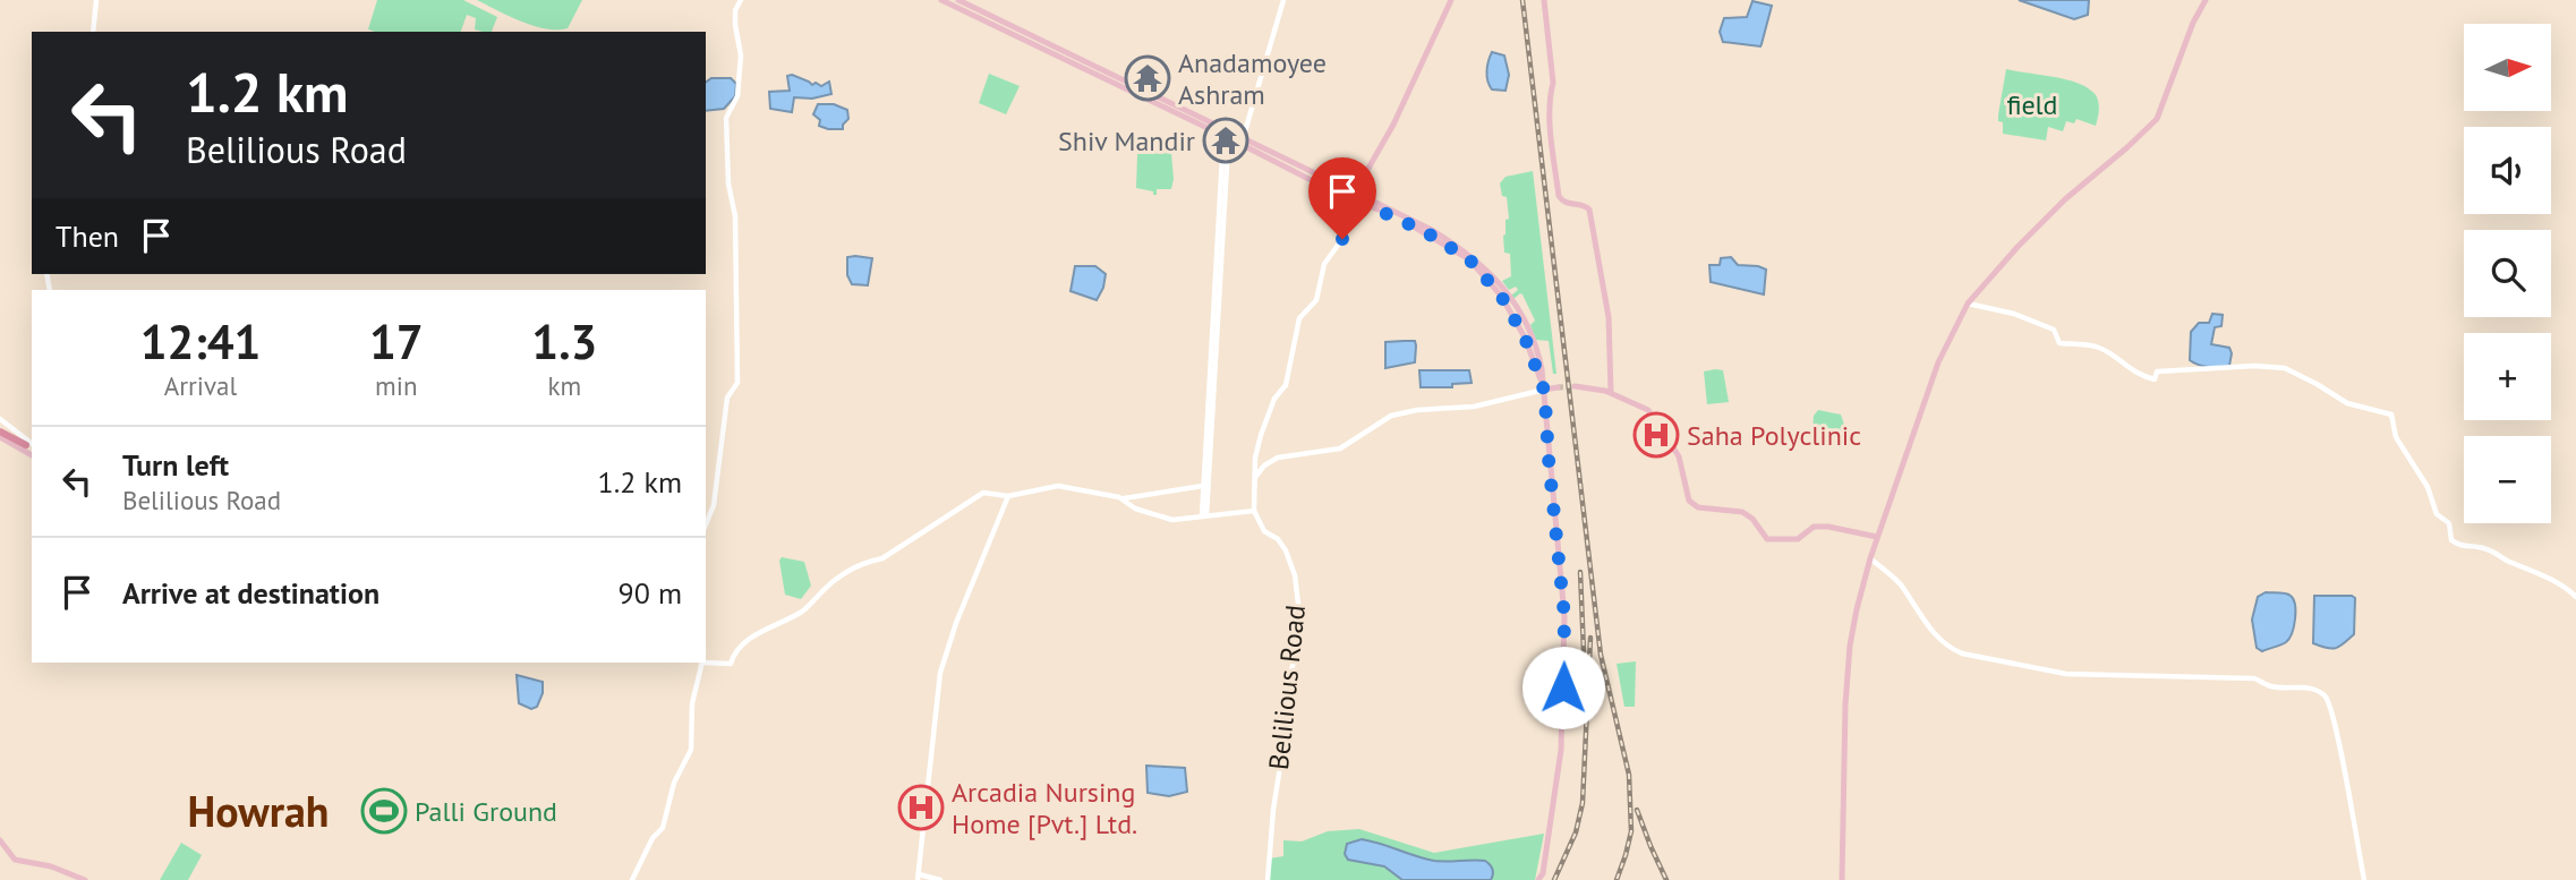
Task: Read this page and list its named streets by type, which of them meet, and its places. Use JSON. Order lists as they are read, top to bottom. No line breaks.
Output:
{"streets":{"main road":["Belilious Road"]},"districts":["Howrah"],"parks":["field"],"places":{"temple":["Anadamoyee Ashram","Shiv Mandir"],"hospital":["Saha Polyclinic","Arcadia Nursing Home [Pvt.] Ltd."],"sports":["Palli Ground"]},"north":"right","page":{"map_buttons":["+","−"],"turn":["1.2 km","Belilious Road"],"then":"Then","eta":["12:41","Arrival","17","min","1.3","km"],"list":[{"name":"Turn left","note":"Belilious Road","value":"1.2 km"},{"name":"Arrive at destination","value":"90 m"}]}}
